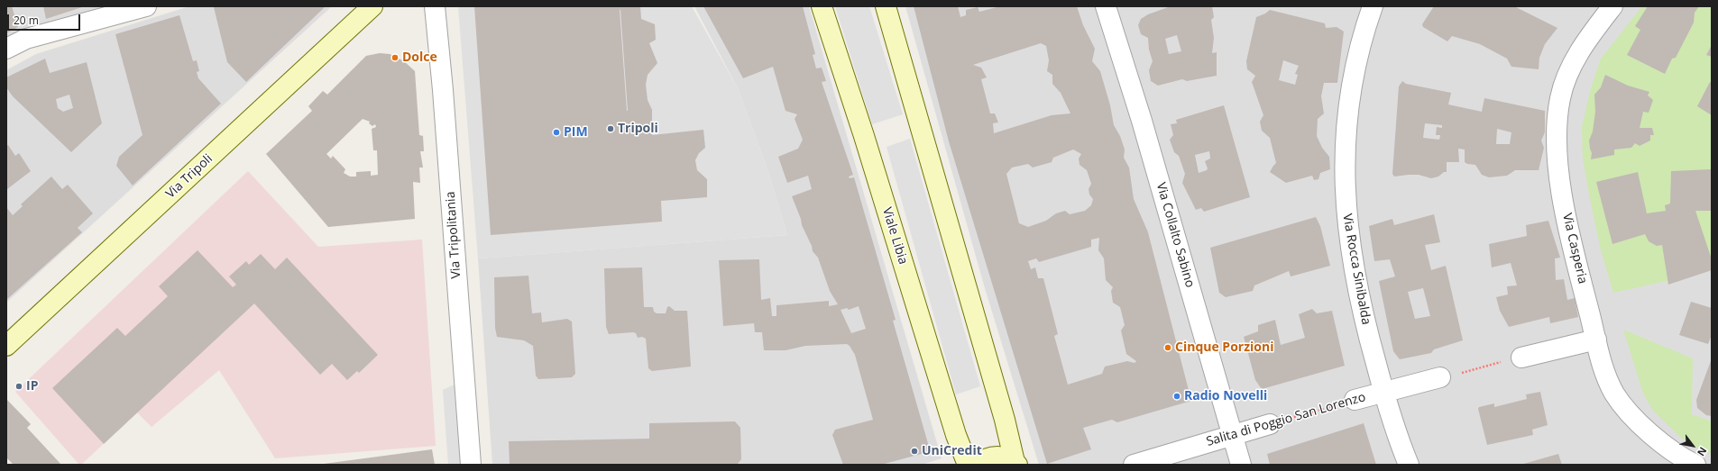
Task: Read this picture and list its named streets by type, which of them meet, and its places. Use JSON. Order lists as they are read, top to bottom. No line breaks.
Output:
{"streets":{"street":["Via Tripoli","Via Tripolitania","Via Collalto Sabino","Viale Libia","Via Casperia","Via Rocca Sinibalda","Salita di Poggio San Lorenzo"]},"crossings":[["Via Collalto Sabino","Salita di Poggio San Lorenzo"],["Via Rocca Sinibalda","Salita di Poggio San Lorenzo"]],"places":["Dolce","Tripoli","PIM","Cinque Porzioni","IP","Radio Novelli","UniCredit"],"scale_bar":"20 m","north":"bottom right"}
